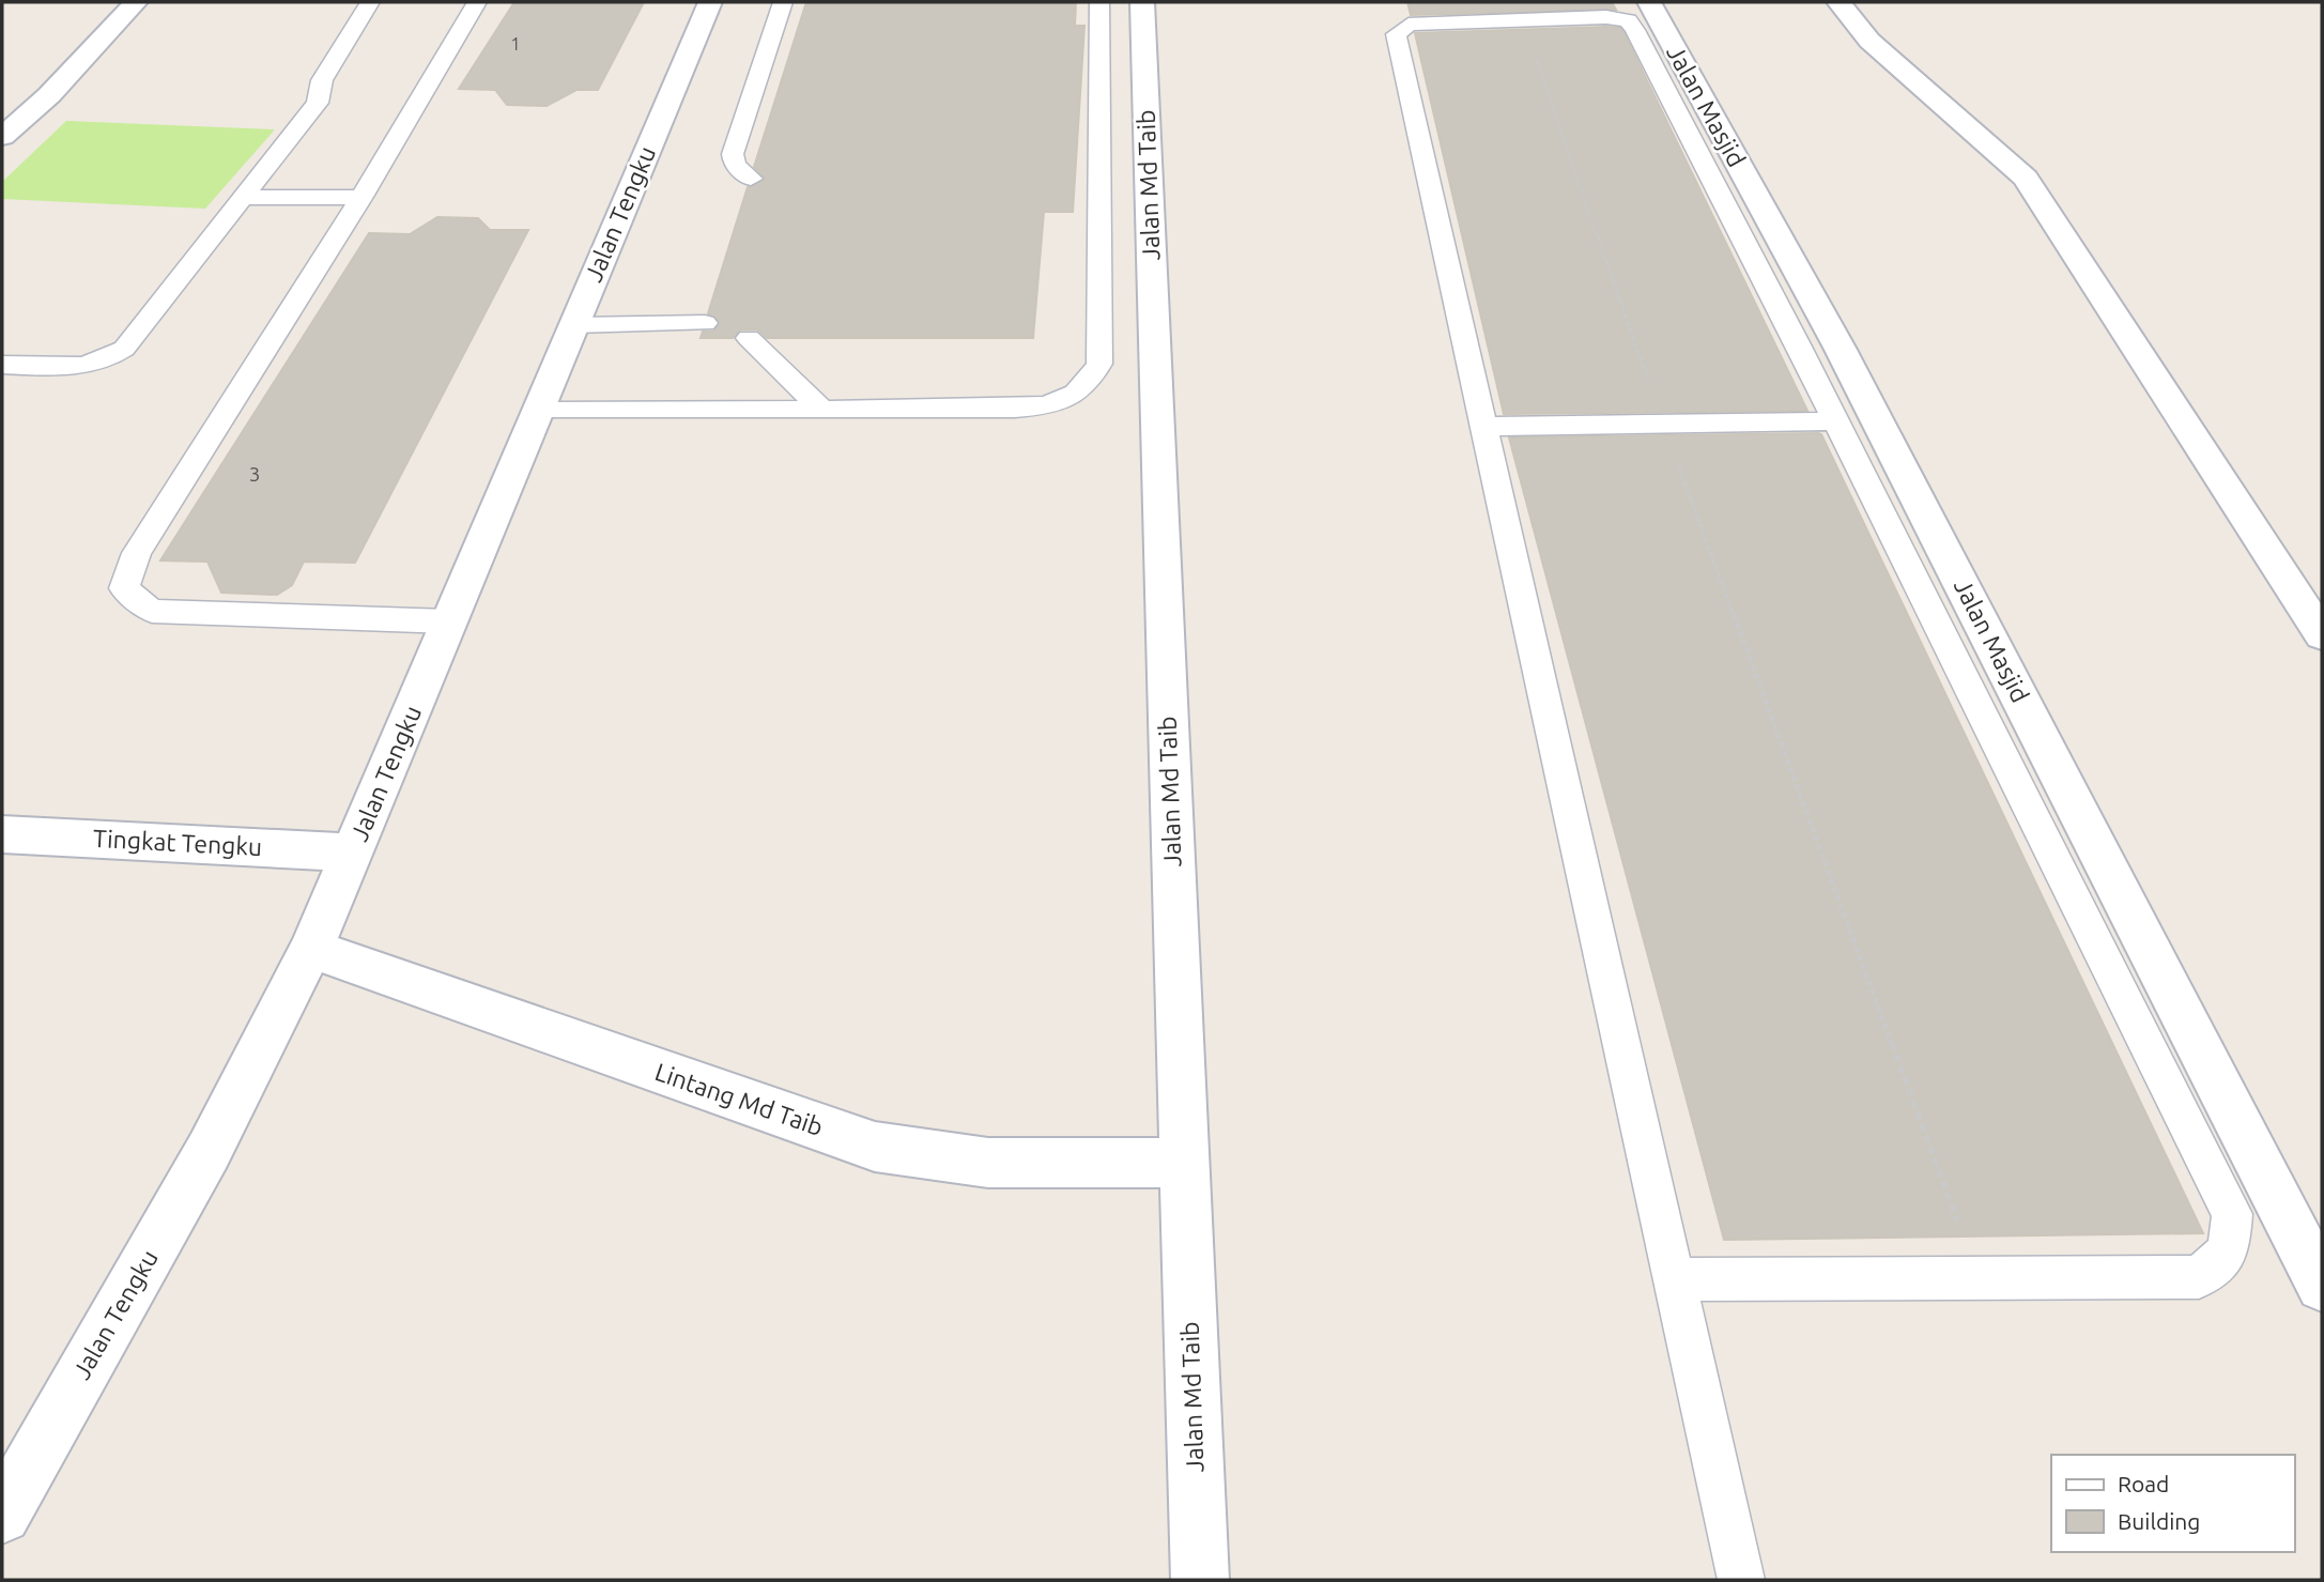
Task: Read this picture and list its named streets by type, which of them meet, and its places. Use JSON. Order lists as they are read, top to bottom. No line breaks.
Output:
{"streets":{"street":["Jalan Masjid","Jalan Md Taib","Jalan Tengku","Tingkat Tengku","Lintang Md Taib"]},"crossings":[["Jalan Md Taib","Lintang Md Taib"],["Jalan Tengku","Tingkat Tengku"],["Jalan Tengku","Lintang Md Taib"]],"house_numbers":["1","3"],"legend":["Road","Building"]}
